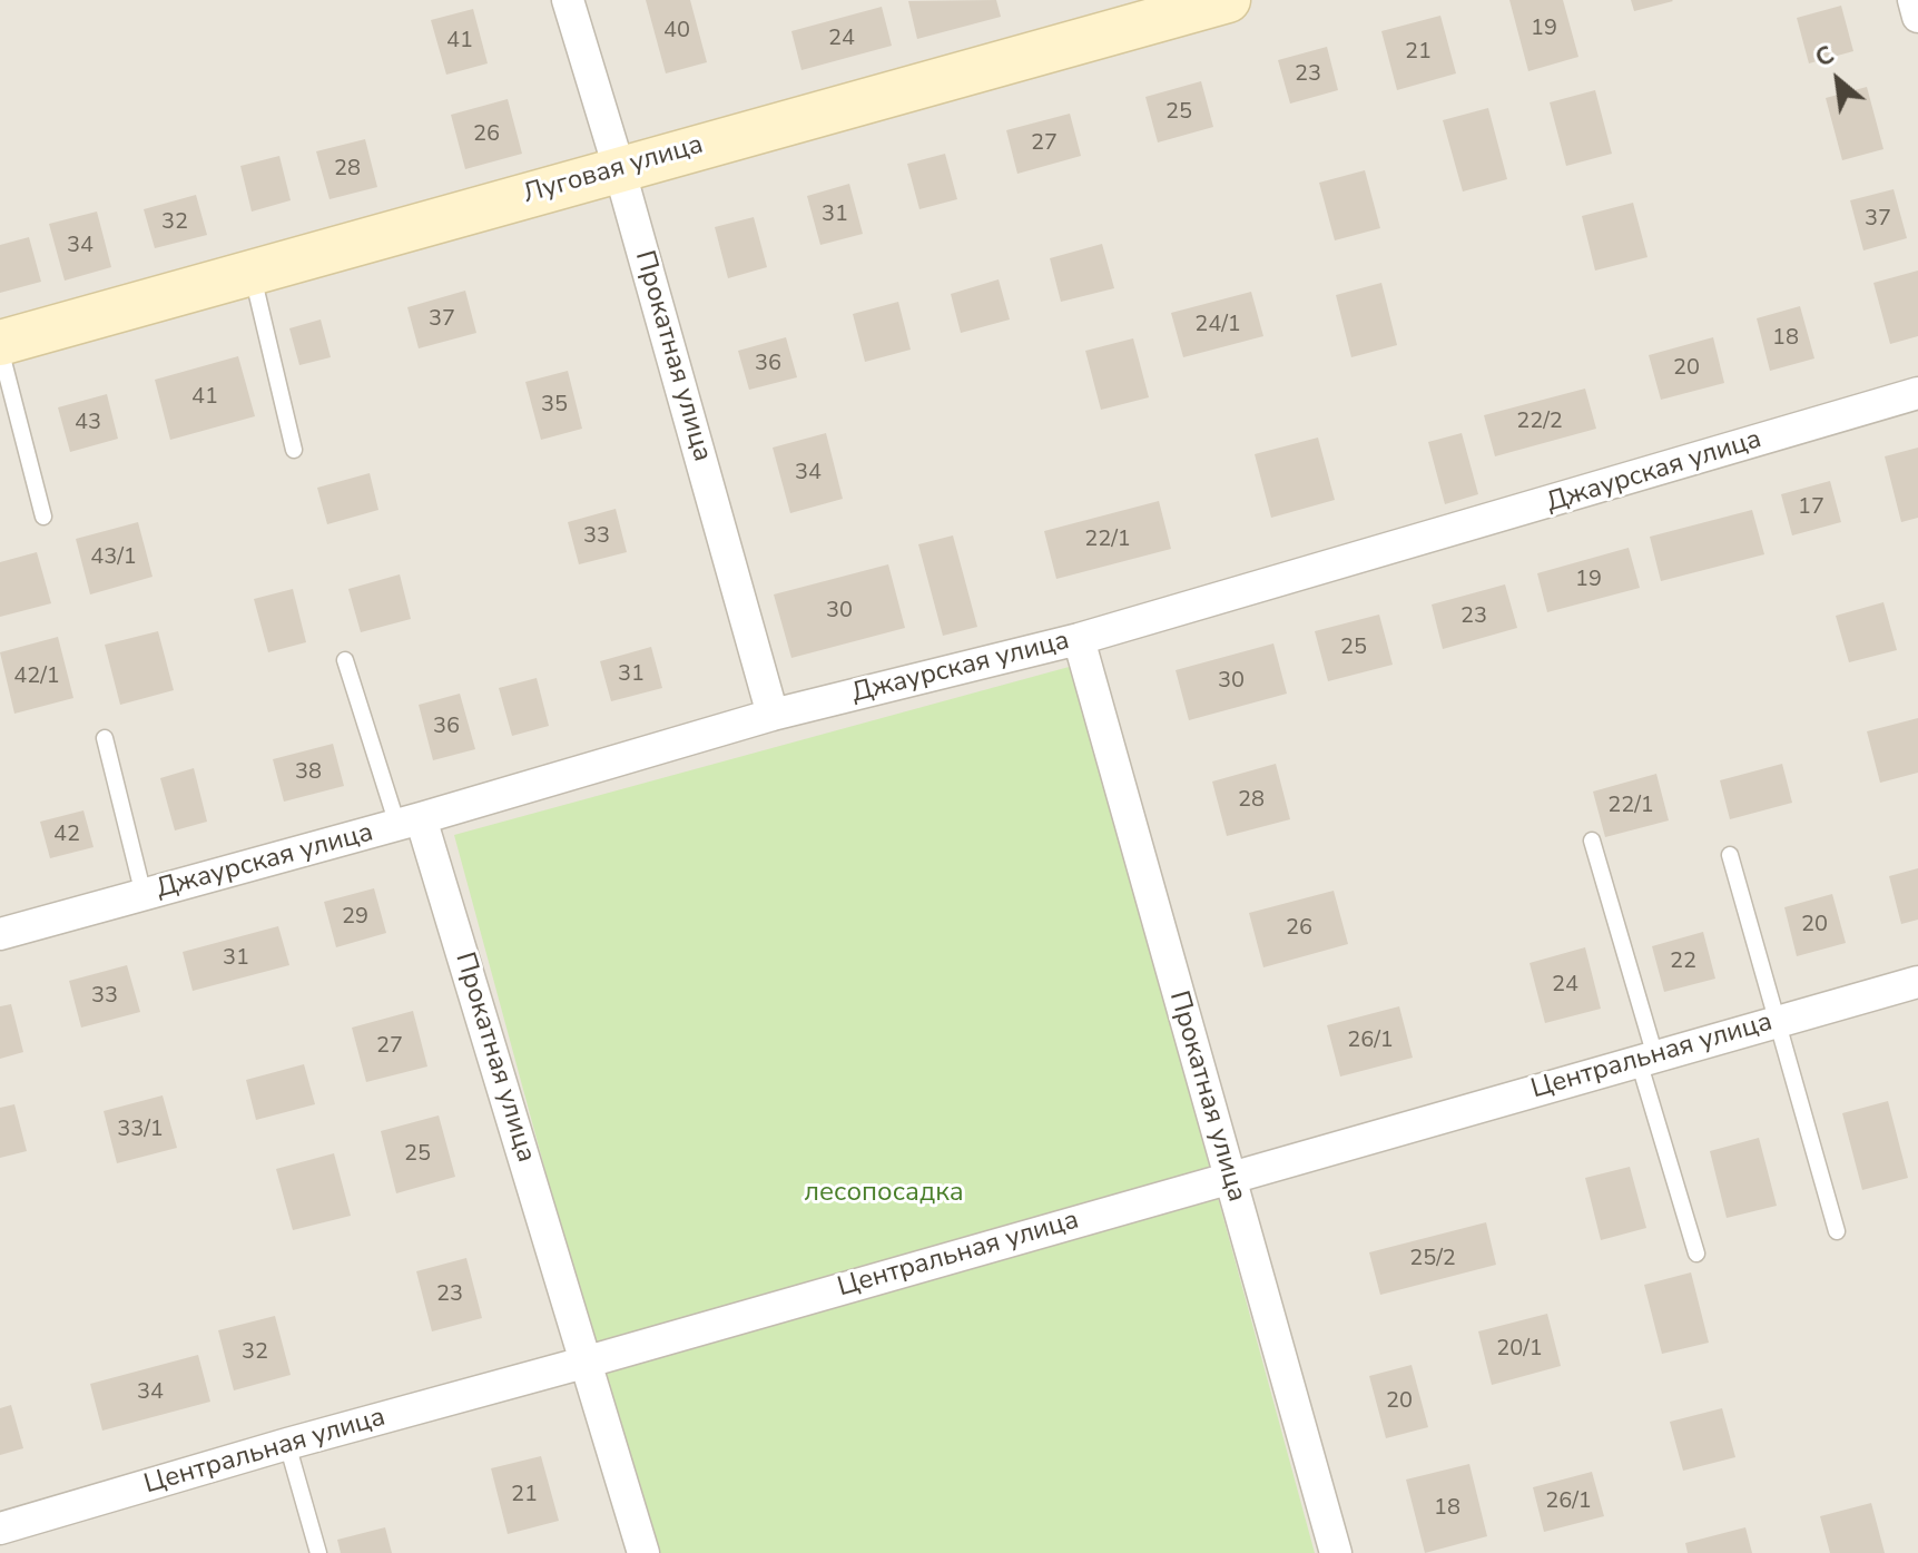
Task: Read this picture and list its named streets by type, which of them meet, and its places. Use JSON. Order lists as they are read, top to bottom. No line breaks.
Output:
{"streets":{"main road":["Луговая улица"],"street":["Прокатная улица","Джаурская улица","Центральная улица"]},"crossings":[["Луговая улица","Прокатная улица"],["Прокатная улица","Джаурская улица"],["Прокатная улица","Центральная улица"]],"parks":["лесопосадка"],"house_numbers":["19","40","24","41","21","23","25","26","27","28","31","37","32","34","37","24/1","18","36","20","41","35","22/2","43","34","17","33","22/1","43/1","19","30","23","25","31","42/1","30","36","38","28","22/1","42","29","20","26","31","22","24","33","26/1","27","33/1","25","25/2","23","20/1","32","34","20","21","26/1","18"],"north":"top left"}
